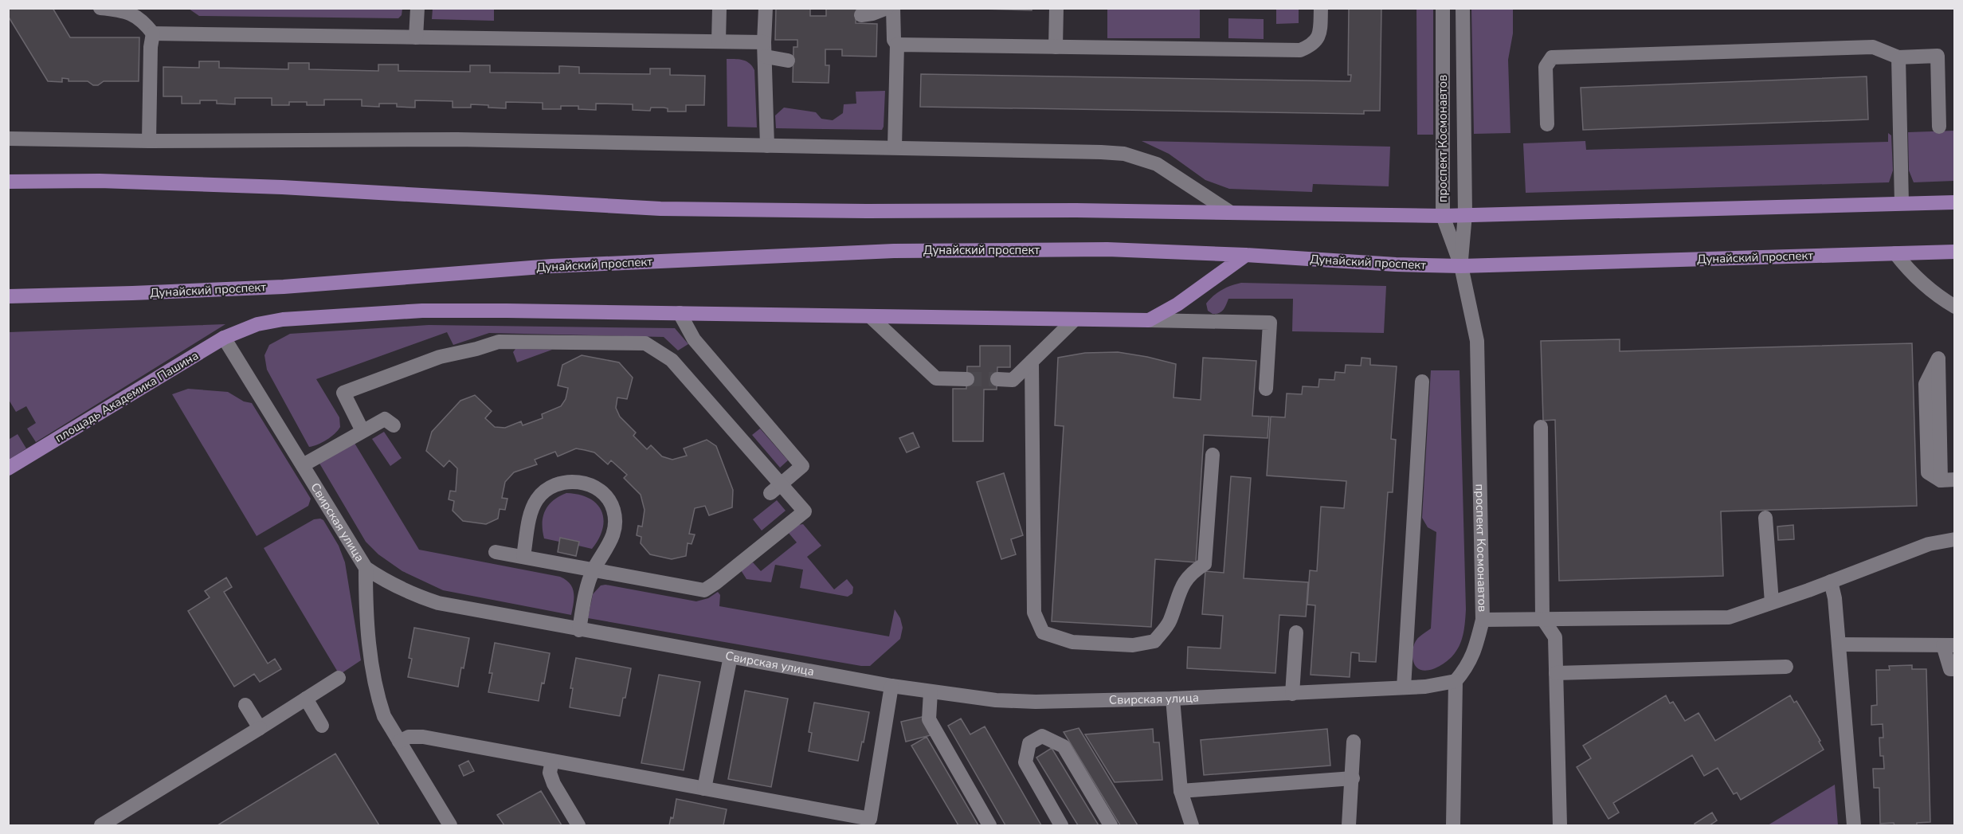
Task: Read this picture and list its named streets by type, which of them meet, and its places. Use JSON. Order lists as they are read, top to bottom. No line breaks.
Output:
{"streets":{"main road":["Дунайский проспект","площадь Академика Пашина"],"street":["проспект Космонавтов","Свирская улица"]},"crossings":[["проспект Космонавтов","Дунайский проспект"],["проспект Космонавтов","Свирская улица"],["площадь Академика Пашина","Свирская улица"]]}
